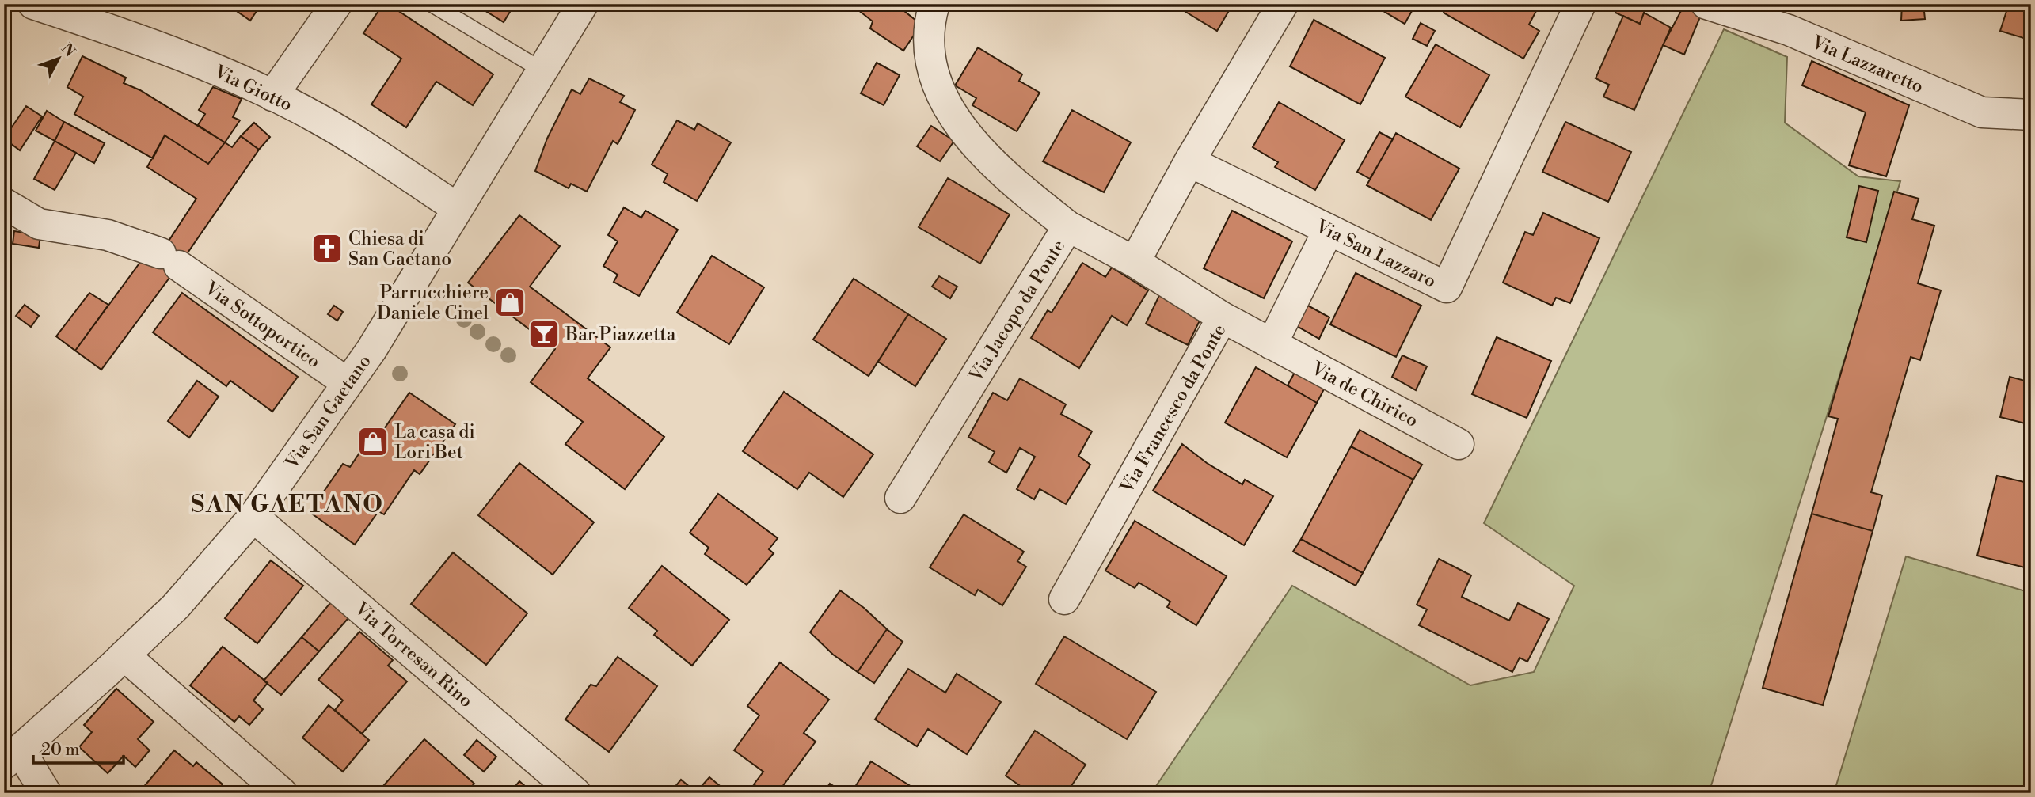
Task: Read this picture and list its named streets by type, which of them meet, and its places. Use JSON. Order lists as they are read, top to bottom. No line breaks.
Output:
{"streets":{"street":["Via Lazzaretto","Via Giotto","Via San Lazzaro","Via Jacopo da Ponte","Via Sottoportico","Via de Chirico","Via Francesco da Ponte","Via San Gaetano","Via Torresan Rino"]},"crossings":[["Via Giotto","Via San Gaetano"],["Via Jacopo da Ponte","Via Francesco da Ponte"],["Via Sottoportico","Via San Gaetano"],["Via de Chirico","Via Francesco da Ponte"],["Via San Gaetano","Via Torresan Rino"]],"districts":["SAN GAETANO"],"places":{"church":["Chiesa di San Gaetano"],"shop":["Parrucchiere Daniele Cinel","La casa di Lori Bet"],"bar":["Bar Piazzetta"]},"scale_bar":"20 m","north":"top right"}
